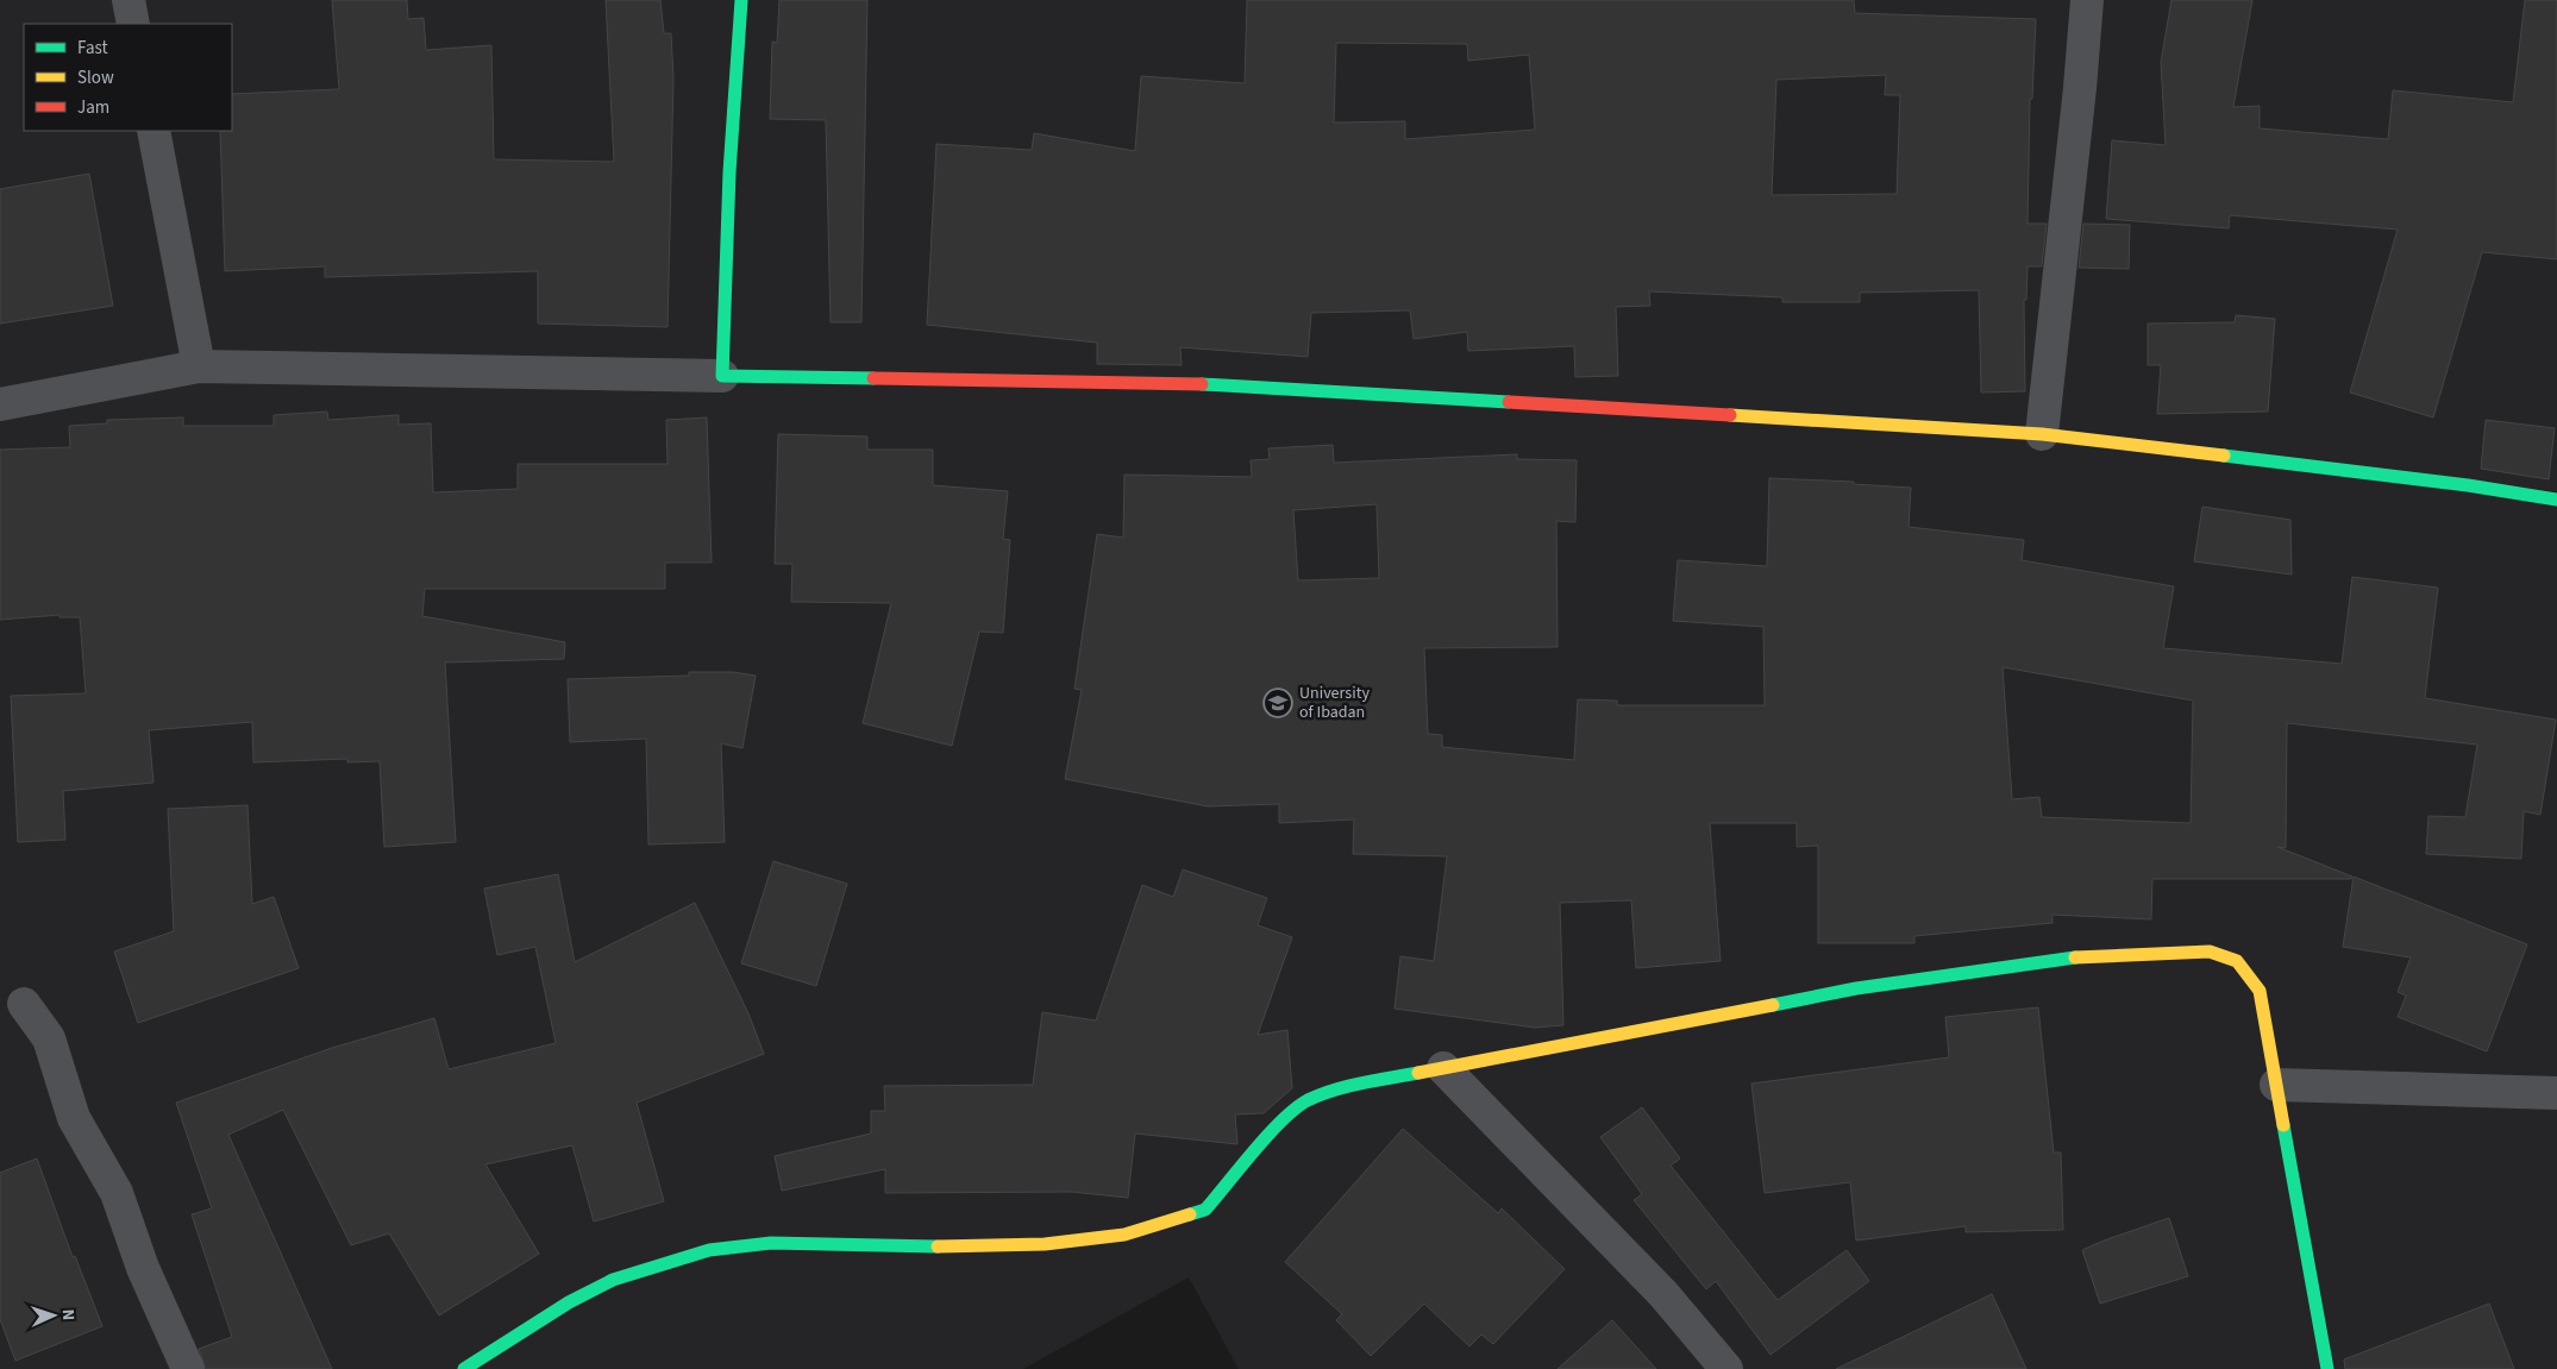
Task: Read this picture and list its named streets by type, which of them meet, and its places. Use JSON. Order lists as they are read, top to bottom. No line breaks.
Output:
{"places":{"school or university":["University of Ibadan"]},"legend":["Fast","Slow","Jam"],"north":"right"}
